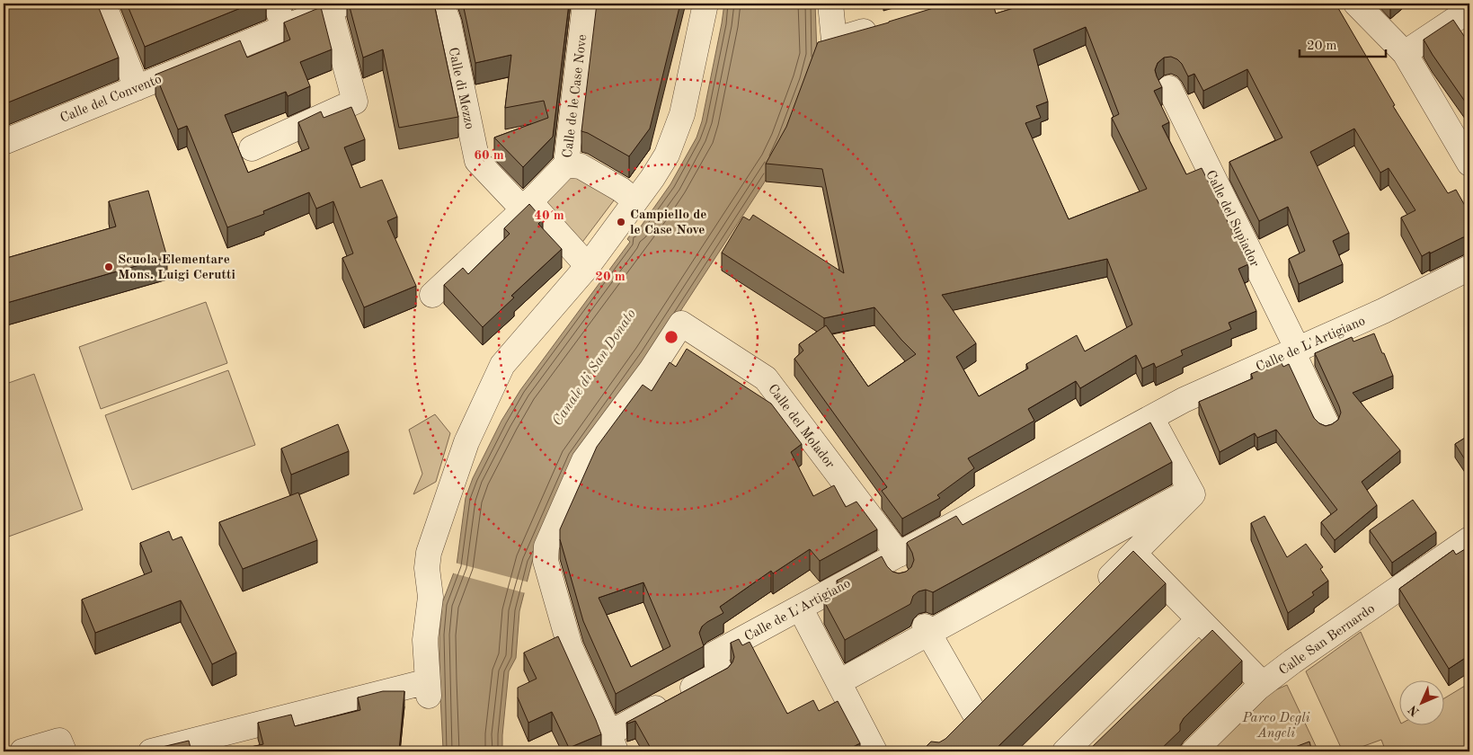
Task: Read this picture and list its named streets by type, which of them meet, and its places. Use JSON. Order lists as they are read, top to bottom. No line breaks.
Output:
{"streets":{"street":["Calle di Mezzo","Calle de le Case Nove","Calle del Convento","Calle del Supiador","Calle de L'Artigiano","Calle del Molador","Calle San Bernardo"]},"crossings":[["Calle di Mezzo","Calle de le Case Nove"],["Calle del Supiador","Calle de L'Artigiano"],["Calle de L'Artigiano","Calle del Molador"]],"water":["Canale di San Donato"],"parks":["Parco Degli Angeli"],"places":["Campiello de le Case Nove","Scuola Elementare Mons. Luigi Cerutti"],"scale_bar":"20 m","north":"bottom left","rings":["60 m","40 m","20 m"]}
